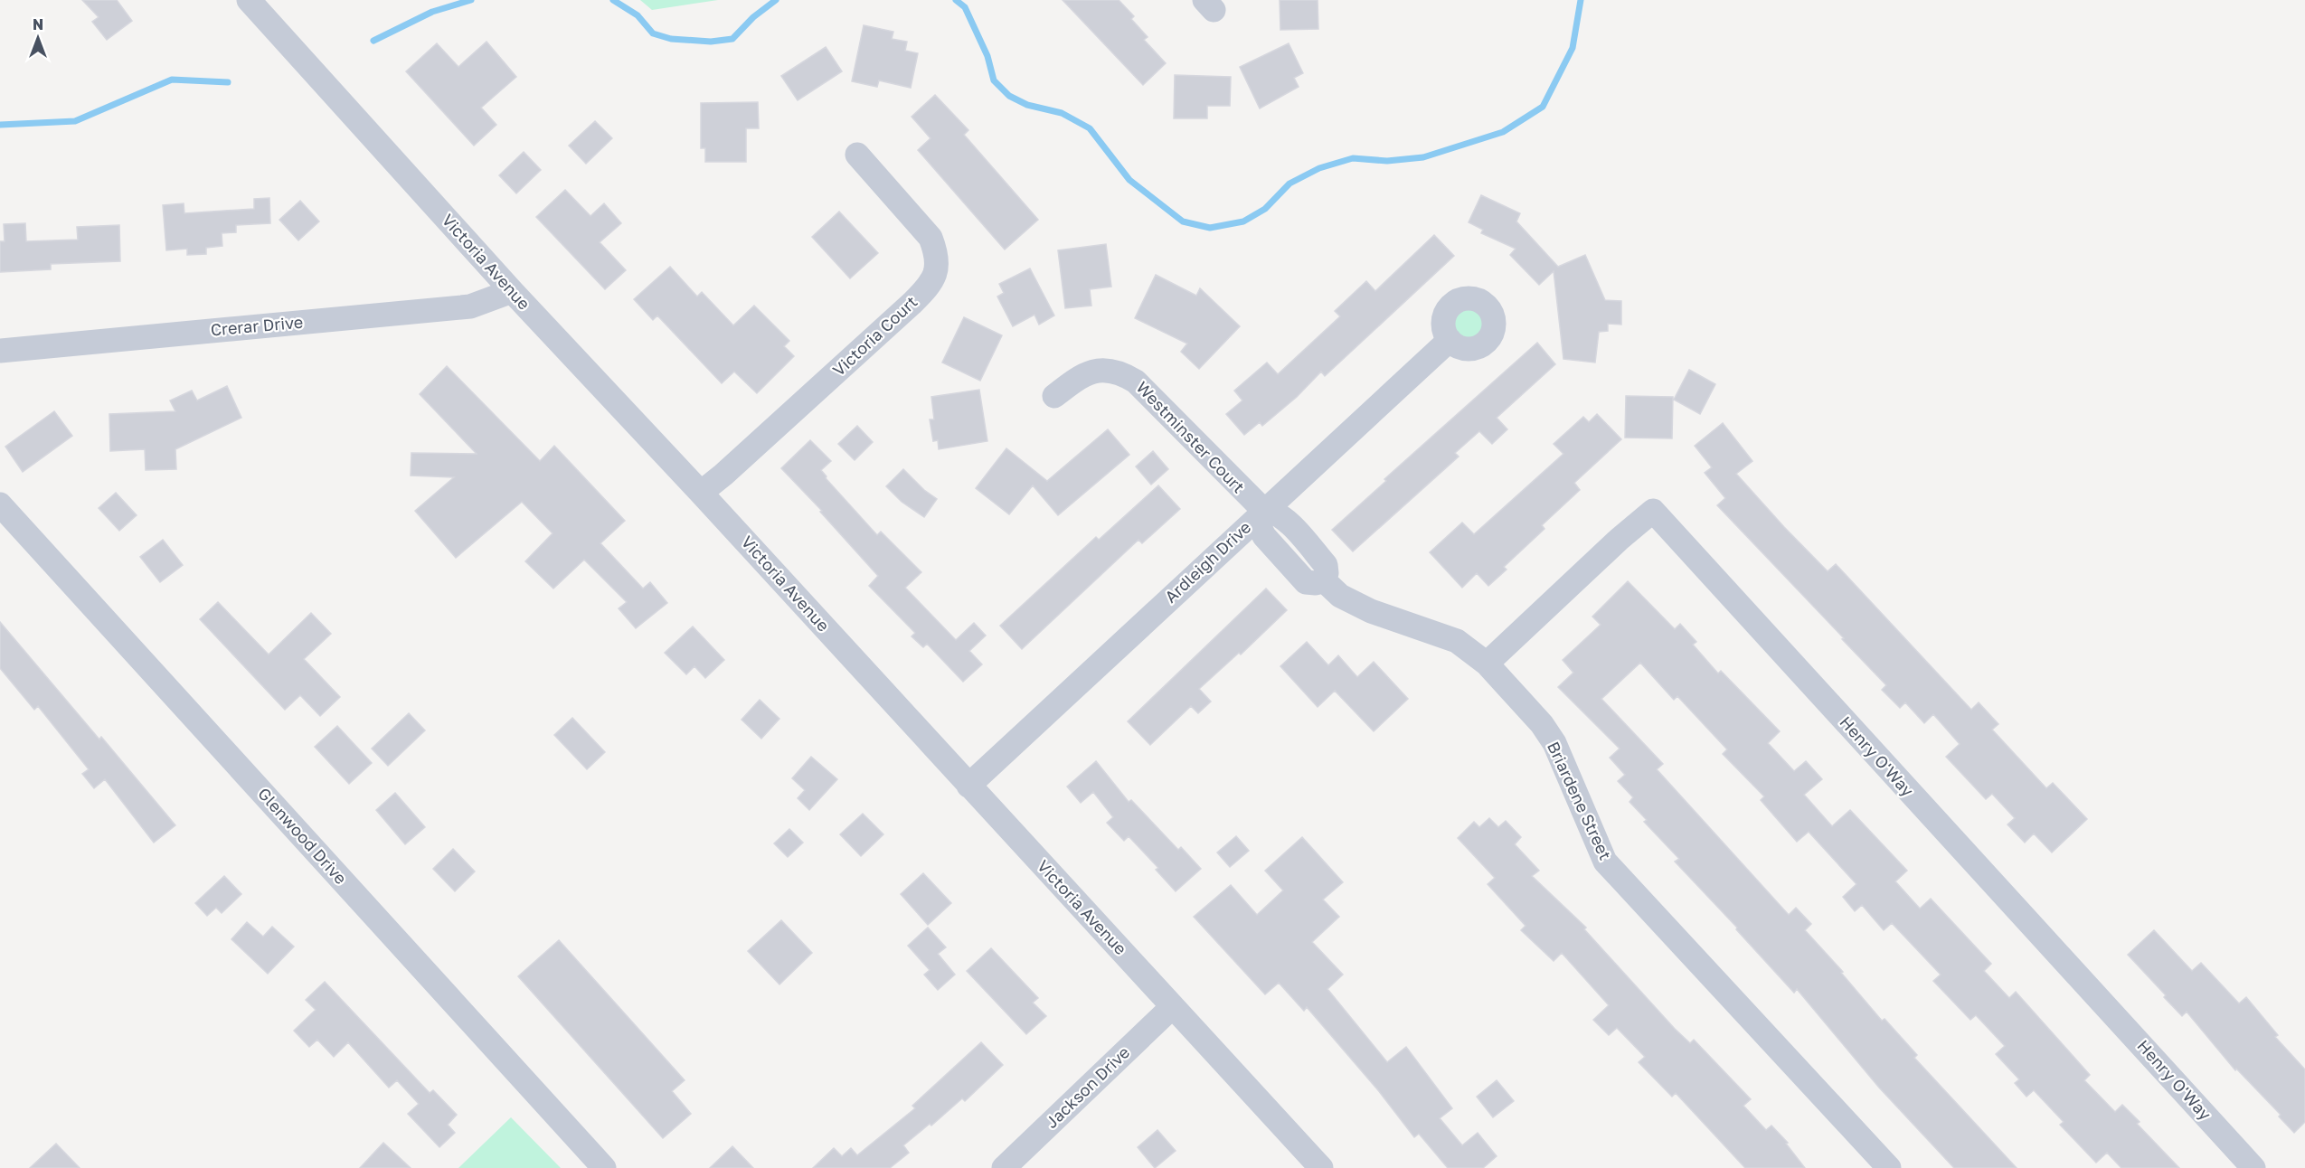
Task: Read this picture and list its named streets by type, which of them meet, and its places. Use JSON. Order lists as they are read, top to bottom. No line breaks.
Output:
{"streets":{"street":["Victoria Avenue","Crerar Drive","Victoria Court","Westminster Court","Ardleigh Drive","Henry O'Way","Briardene Street","Glenwood Drive","Jackson Drive"]},"crossings":[["Victoria Avenue","Crerar Drive"],["Victoria Avenue","Victoria Court"],["Victoria Avenue","Ardleigh Drive"],["Victoria Avenue","Jackson Drive"],["Westminster Court","Ardleigh Drive"],["Westminster Court","Briardene Street"],["Ardleigh Drive","Briardene Street"],["Henry O'Way","Briardene Street"]],"north":"top"}
